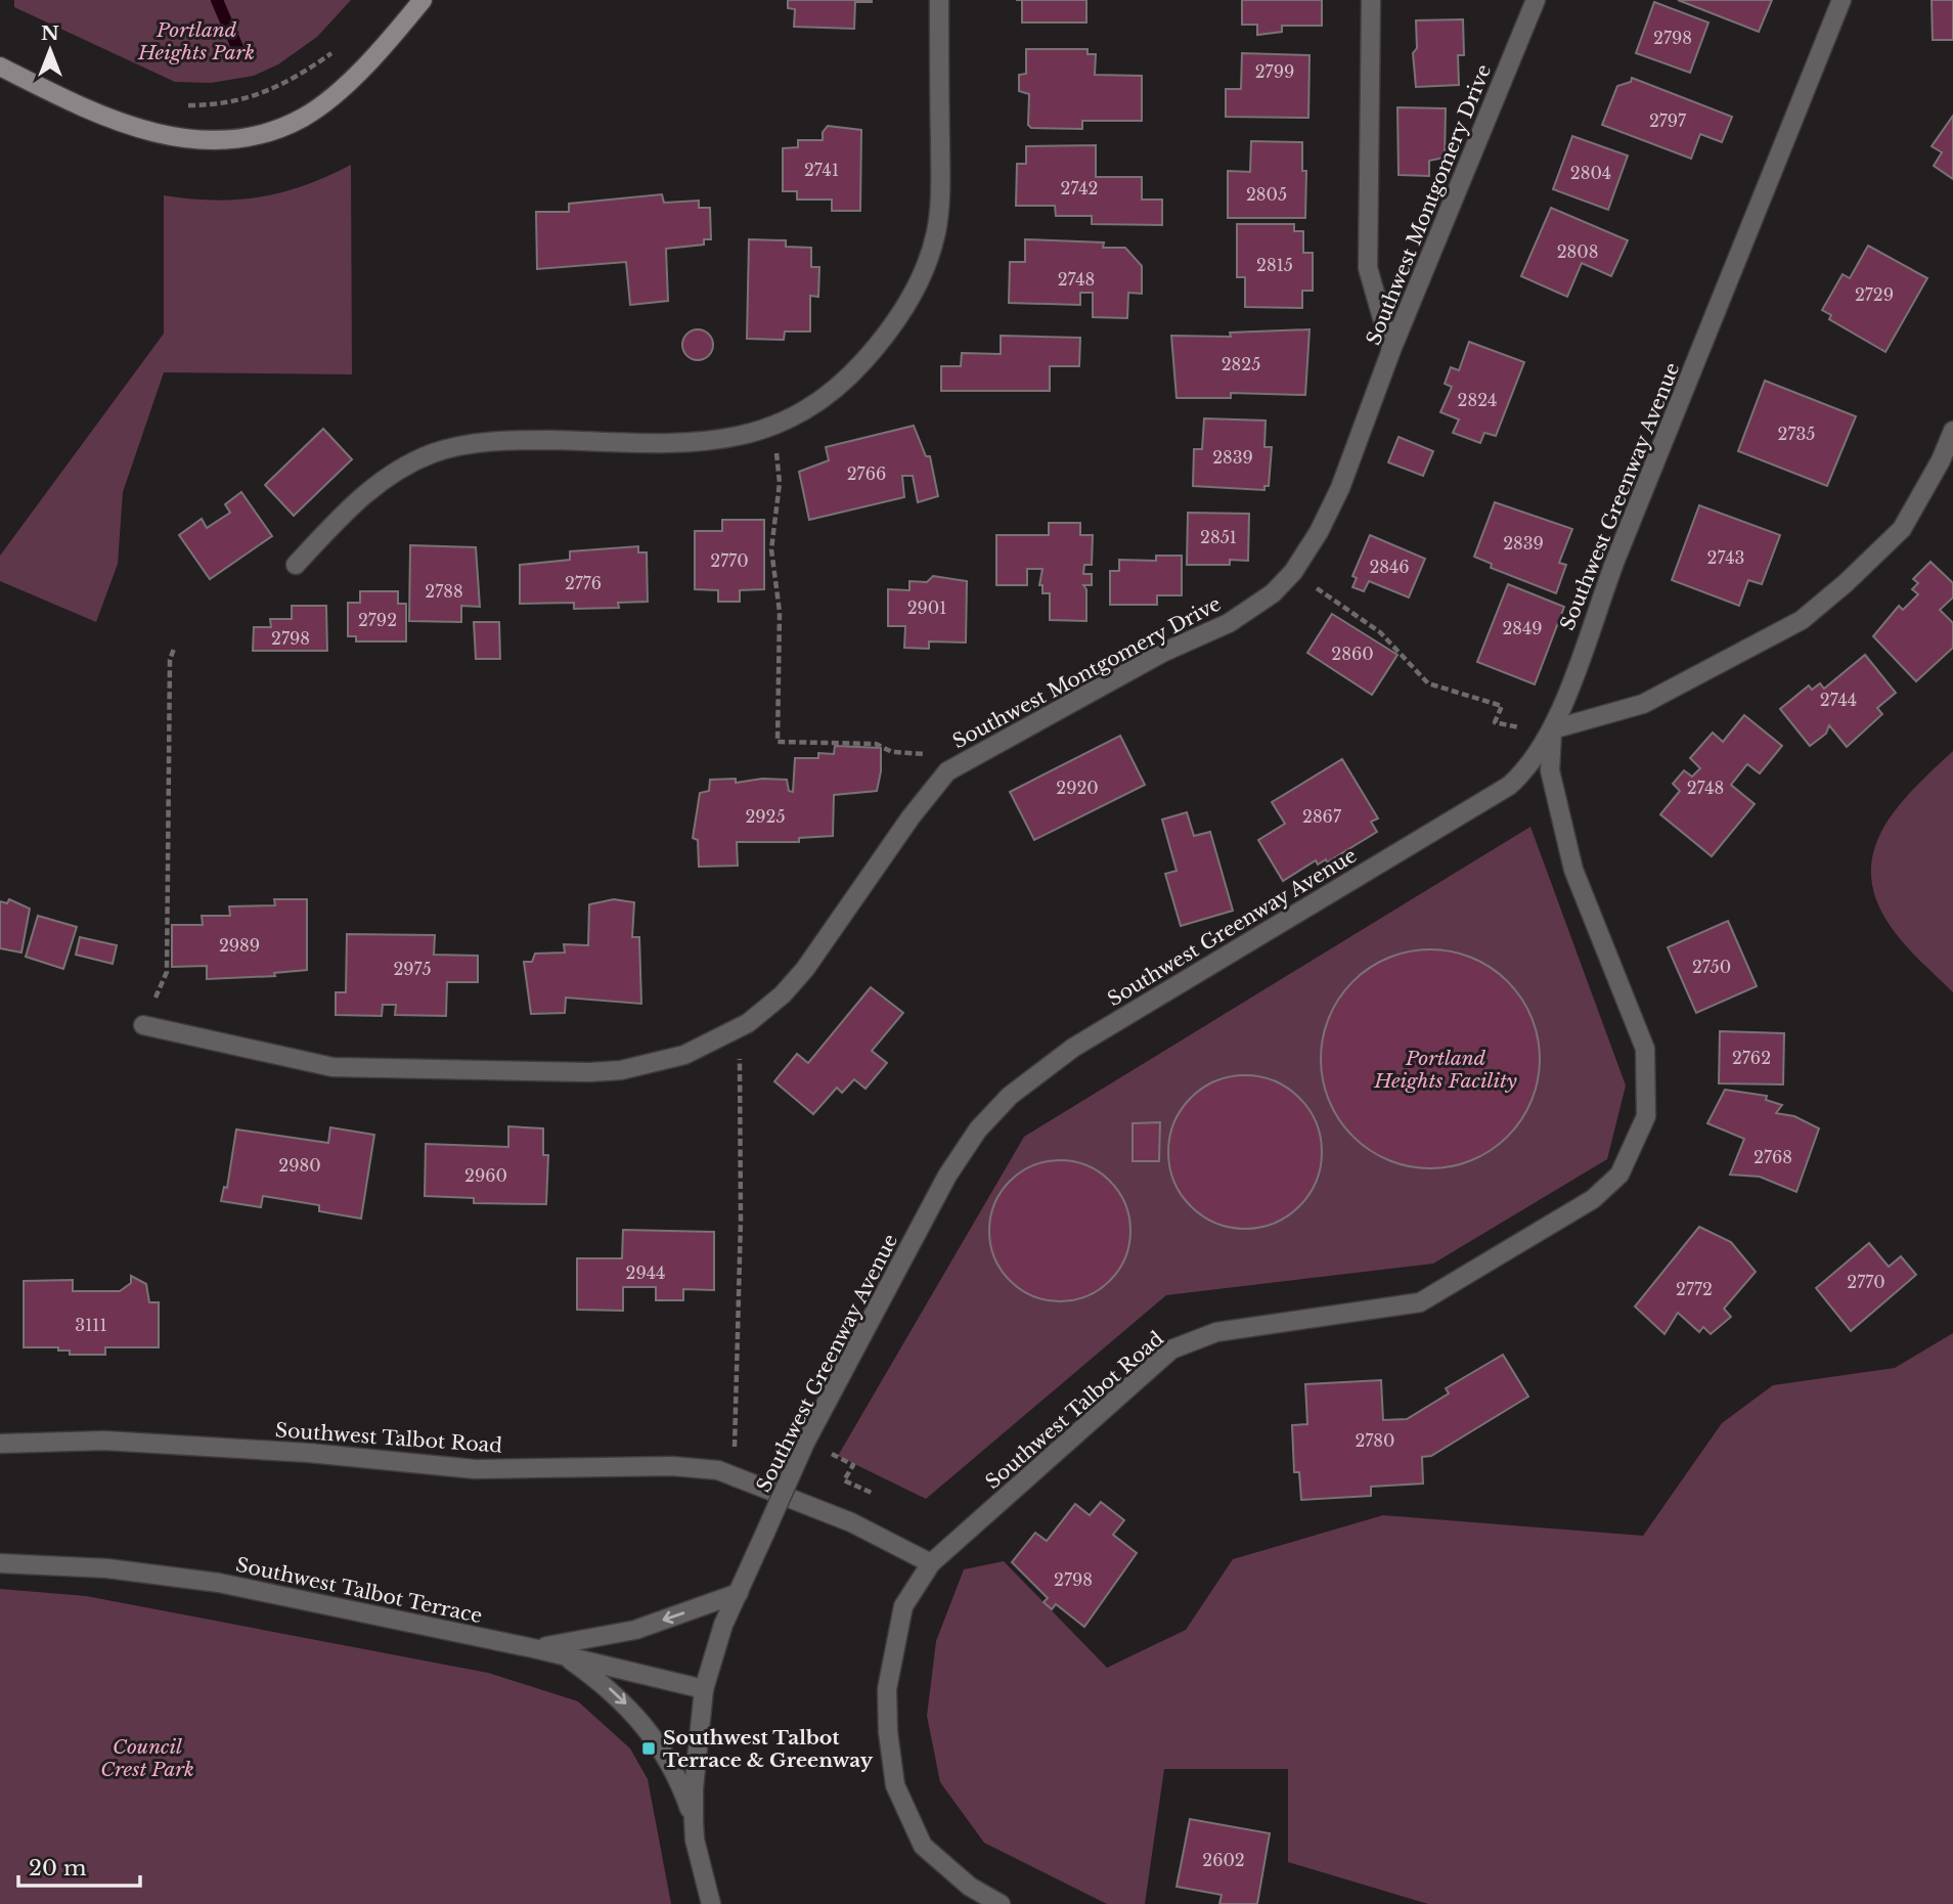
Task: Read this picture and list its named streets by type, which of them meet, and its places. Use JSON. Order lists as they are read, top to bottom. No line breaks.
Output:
{"streets":{"street":["Southwest Montgomery Drive","Southwest Greenway Avenue","Southwest Talbot Road","Southwest Talbot Terrace"]},"crossings":[["Southwest Greenway Avenue","Southwest Talbot Road"],["Southwest Greenway Avenue","Southwest Talbot Terrace"]],"parks":["Portland Heights Park","Portland Heights Facility","Council Crest Park"],"places":{"transit":["Southwest Talbot Terrace & Greenway"]},"house_numbers":["2798","2799","2797","2741","2804","2742","2805","2808","2815","2748","2729","2825","2824","2735","2839","2766","2851","2839","2743","2770","2846","2776","2788","2901","2792","2849","2798","2860","2744","2920","2748","2925","2867","2989","2750","2975","2762","2768","2980","2960","2944","2770","2772","3111","2780","2798","2602"],"scale_bar":"20 m","north":"top"}
